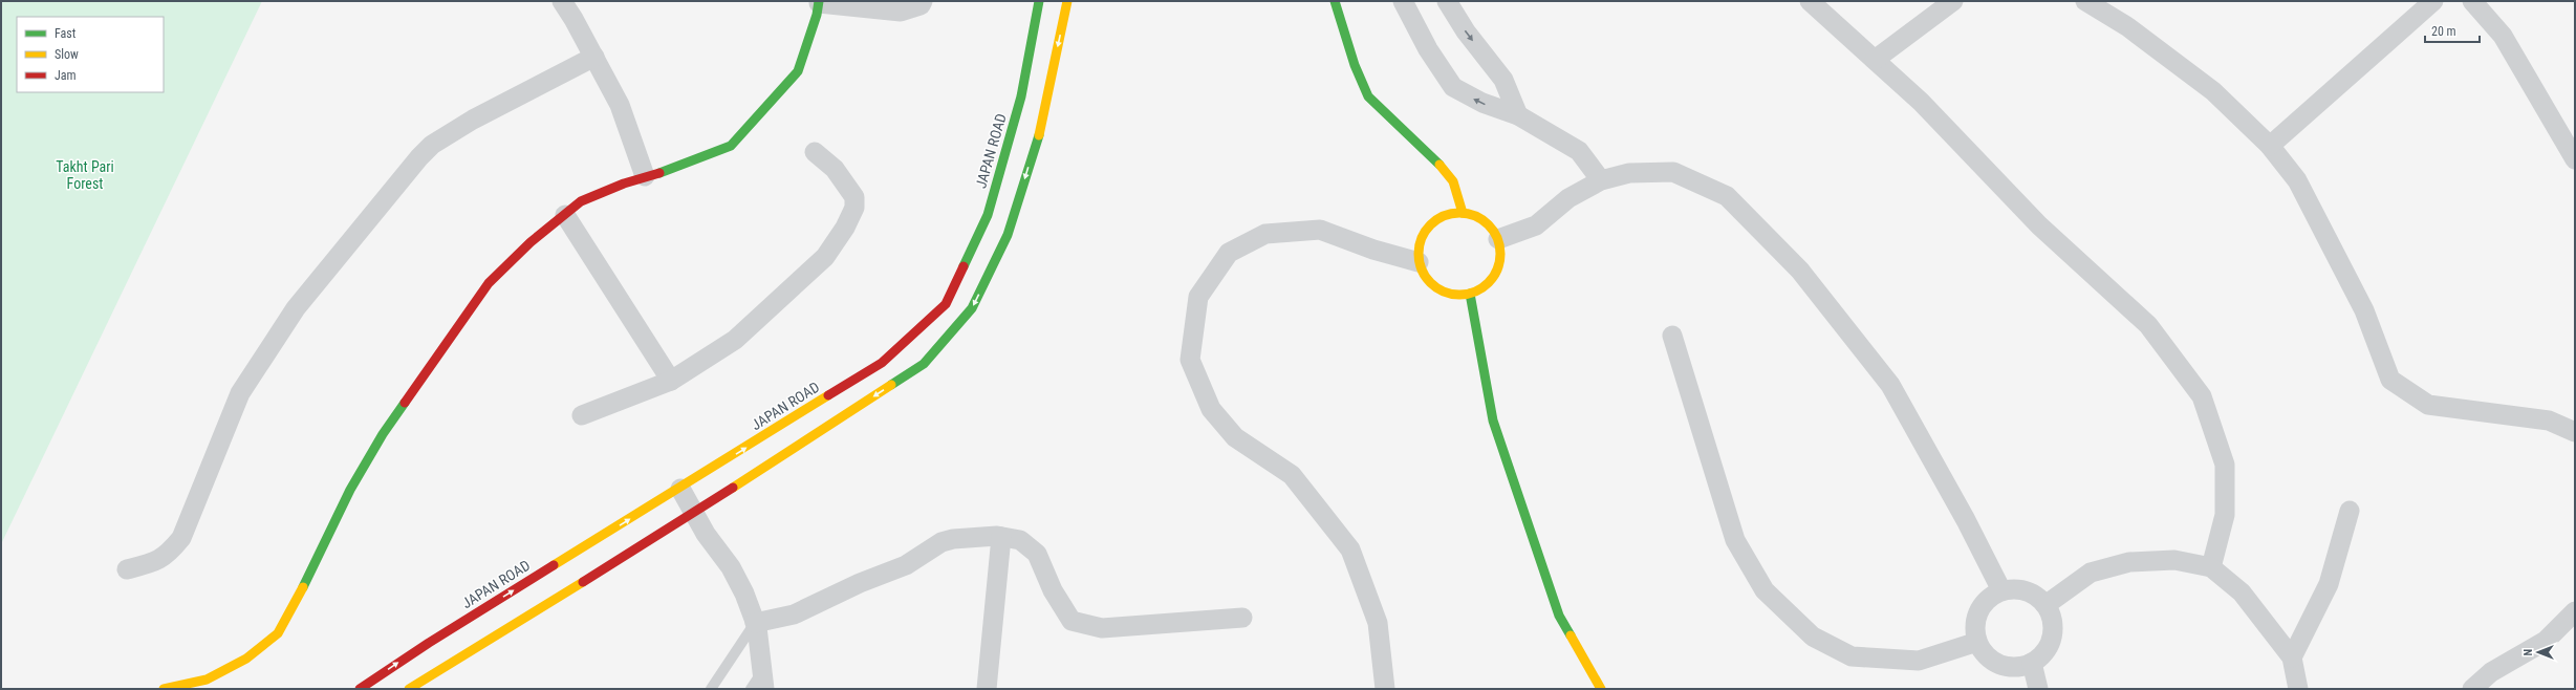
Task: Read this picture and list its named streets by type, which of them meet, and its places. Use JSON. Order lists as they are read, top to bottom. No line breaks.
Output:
{"streets":{"main road":["JAPAN ROAD"]},"parks":["Takht Pari Forest"],"legend":["Fast","Slow","Jam"],"scale_bar":"20 m","north":"left"}
